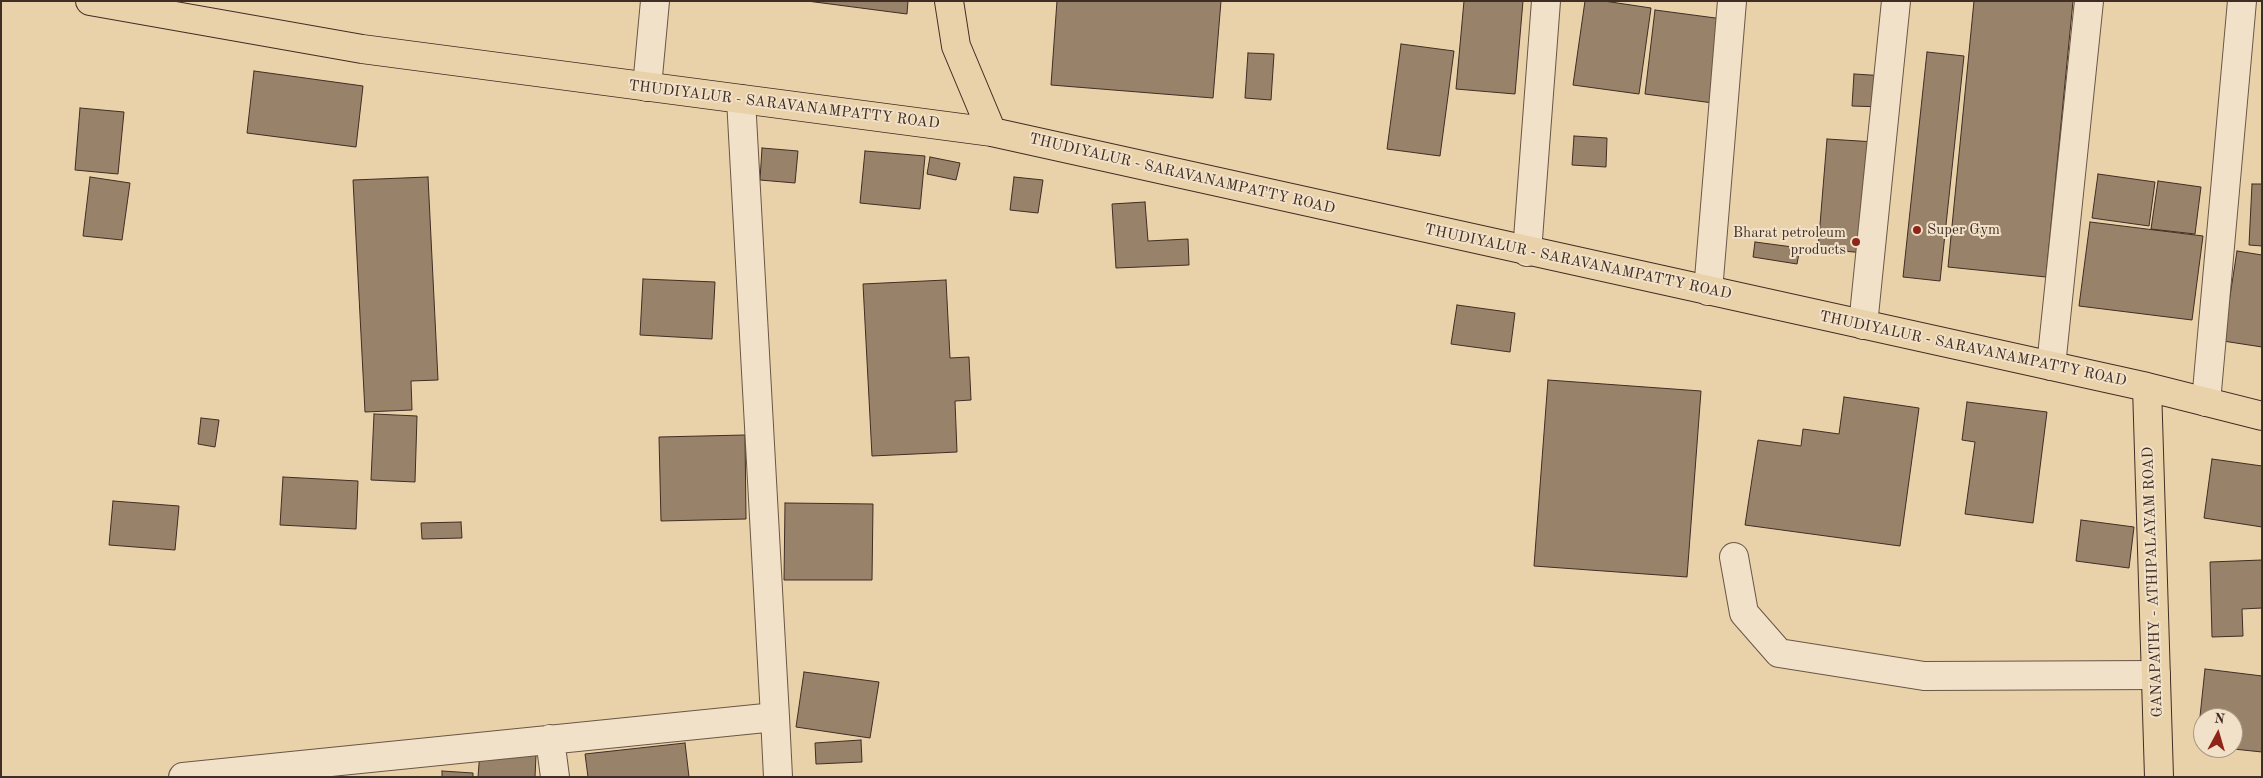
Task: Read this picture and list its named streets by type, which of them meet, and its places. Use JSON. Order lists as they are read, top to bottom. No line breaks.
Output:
{"streets":{"main road":["THUDIYALUR - SARAVANAMPATTY ROAD","GANAPATHY - ATHIPALAYAM ROAD"]},"crossings":[["THUDIYALUR - SARAVANAMPATTY ROAD","GANAPATHY - ATHIPALAYAM ROAD"]],"places":["Super Gym","Bharat petroleum products"],"north":"top"}
